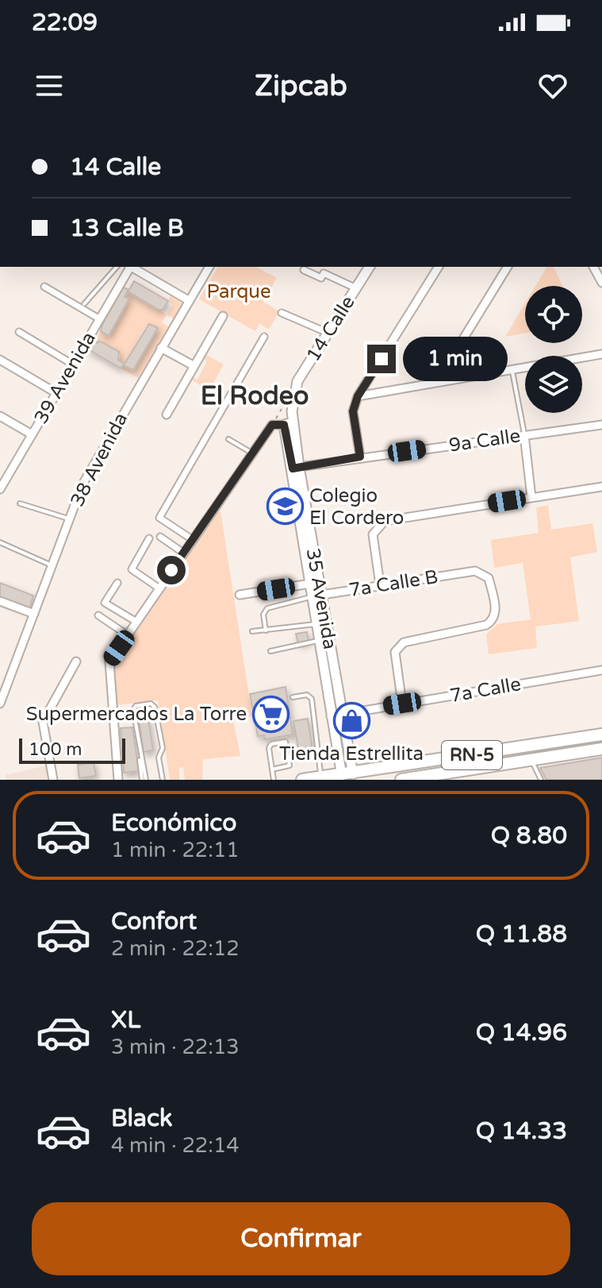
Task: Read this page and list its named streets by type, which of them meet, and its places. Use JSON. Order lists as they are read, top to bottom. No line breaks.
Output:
{"streets":{"main road":["RN-5"],"street":["14 Calle","39 Avenida","9a Calle","38 Avenida","7a Calle B","35 Avenida","7a Calle"]},"crossings":[["14 Calle","35 Avenida"],["9a Calle","35 Avenida"],["7a Calle B","35 Avenida"],["7a Calle B","7a Calle"],["35 Avenida","7a Calle"],["35 Avenida","RN-5"]],"districts":["El Rodeo"],"parks":["Parque"],"places":{"school or university":["Colegio El Cordero"],"supermarket":["Supermercados La Torre"],"shop":["Tienda Estrellita"]},"scale_bar":"100 m","page":{"status":"22:09","header":"Zipcab","banner":["14 Calle","13 Calle B"],"bubble":"1 min","scale":"100 m","list":[{"name":"Económico","note":"1 min · 22:11","value":"Q 8.80"},{"name":"Confort","note":"2 min · 22:12","value":"Q 11.88"},{"name":"XL","note":"3 min · 22:13","value":"Q 14.96"},{"name":"Black","note":"4 min · 22:14","value":"Q 14.33"}],"buttons":"Confirmar"}}
